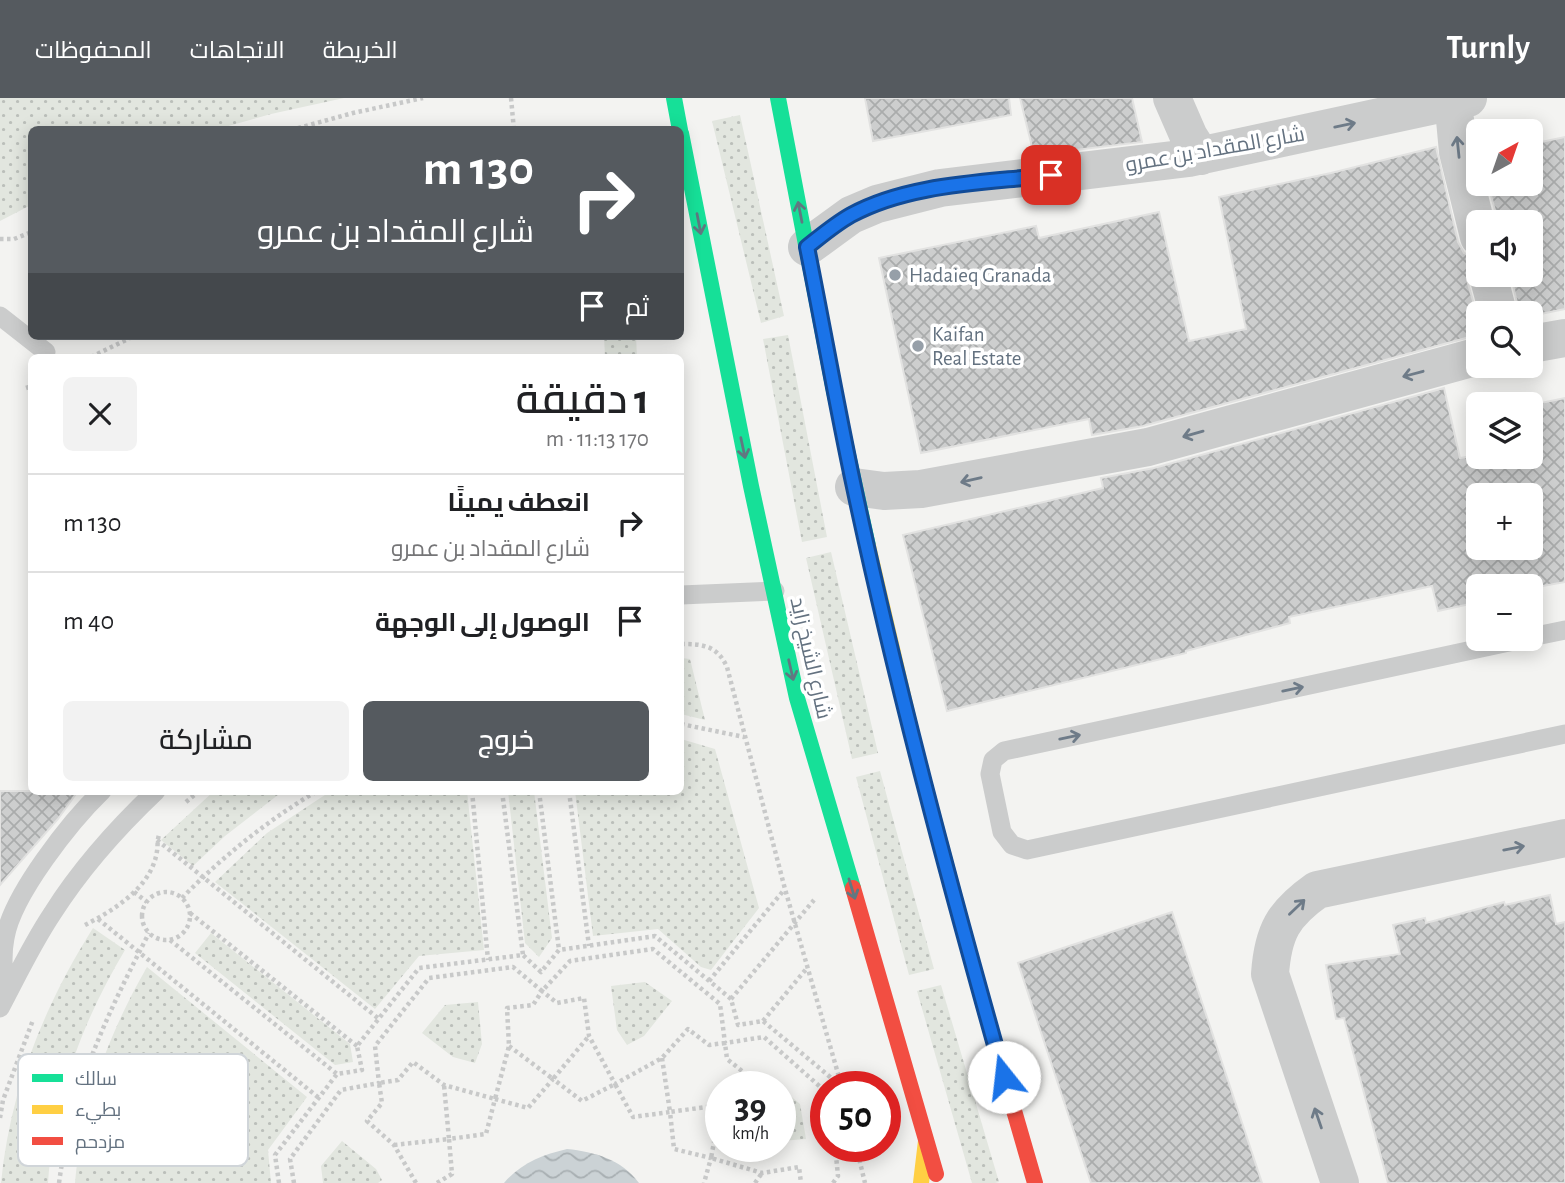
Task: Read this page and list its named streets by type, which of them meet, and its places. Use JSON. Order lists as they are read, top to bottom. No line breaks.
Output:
{"streets":{"main road":["شارع الشيخ زايد"],"street":["شارع المقداد بن عمرو"]},"places":["Hadaieq Granada","Kaifan Real Estate"],"legend":["سالك","بطيء","مزدحم"],"north":"top right","page":{"header":"Turnly","nav":["الخريطة","الاتجاهات","المحفوظات"],"map_buttons":["+","−"],"turn":["130 m","شارع المقداد بن عمرو"],"then":"ثم","heading":["1 دقيقة","170 m · 11:13"],"list":[{"name":"انعطف يمينًا","note":"شارع المقداد بن عمرو","value":"130 m"},{"name":"الوصول إلى الوجهة","value":"40 m"}],"buttons":["خروج","مشاركة"],"speed":"39 km/h","limit":"50"}}
